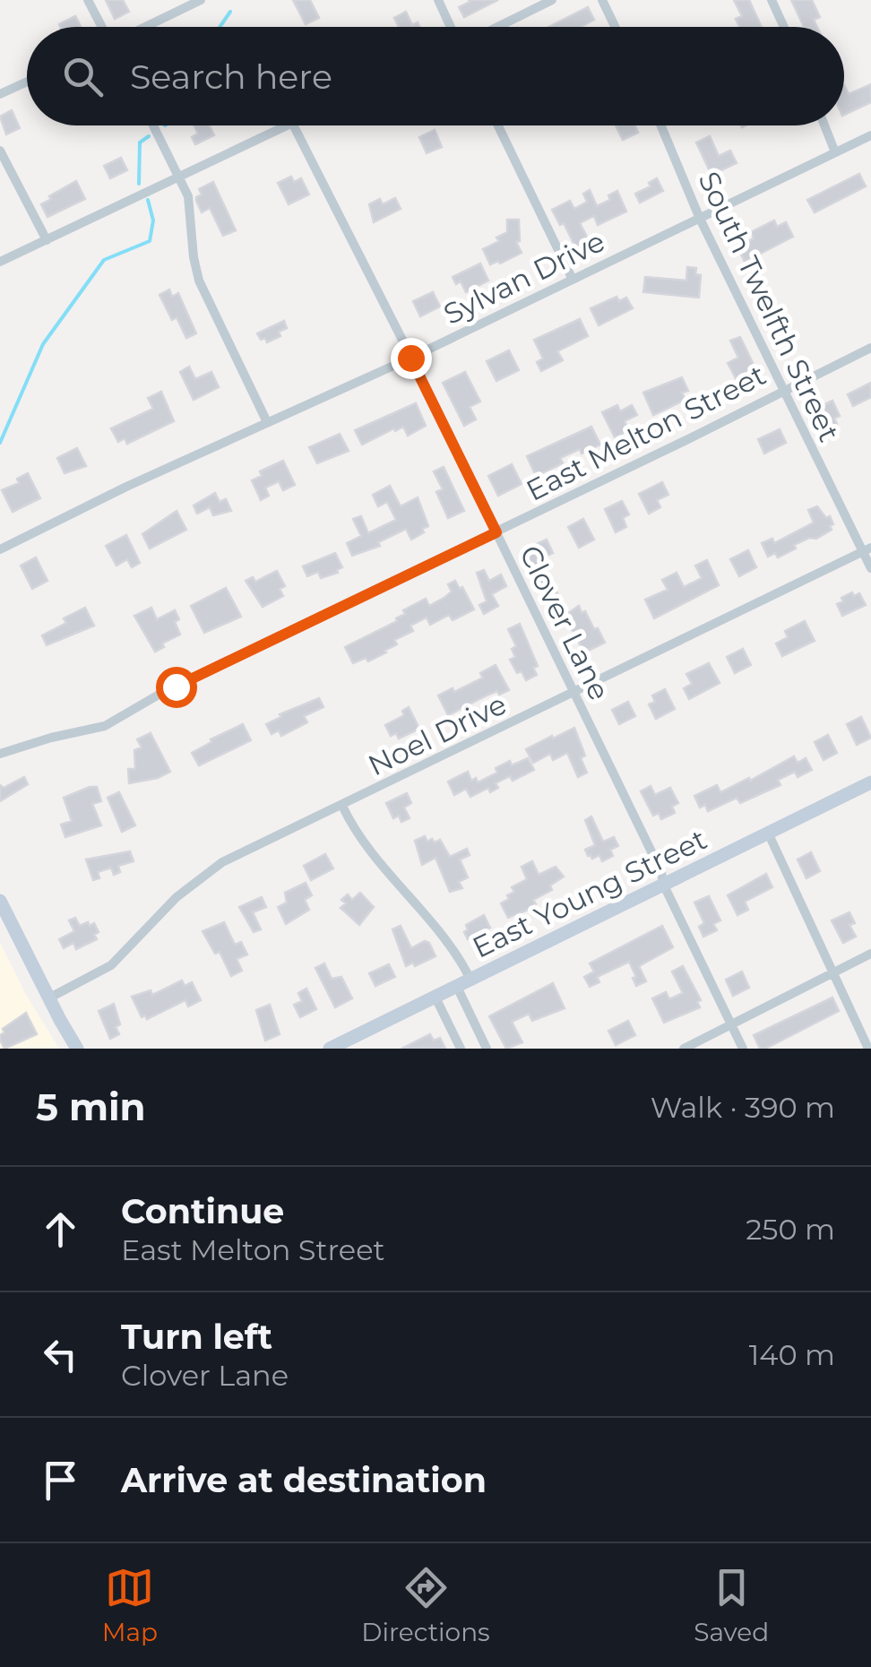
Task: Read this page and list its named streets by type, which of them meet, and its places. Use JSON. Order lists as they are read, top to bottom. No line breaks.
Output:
{"streets":{"street":["Sylvan Drive","South Twelfth Street","East Melton Street","Clover Lane","Noel Drive","East Young Street"]},"crossings":[["Sylvan Drive","South Twelfth Street"],["Sylvan Drive","Clover Lane"],["South Twelfth Street","East Melton Street"],["South Twelfth Street","Noel Drive"],["East Melton Street","Clover Lane"],["Clover Lane","Noel Drive"],["Clover Lane","East Young Street"]],"page":{"search":"Search here","heading":["5 min","Walk · 390 m"],"list":[["Continue","East Melton Street","250 m"],["Turn left","Clover Lane","140 m"],"Arrive at destination"],"nav":["Map","Directions","Saved"]}}
